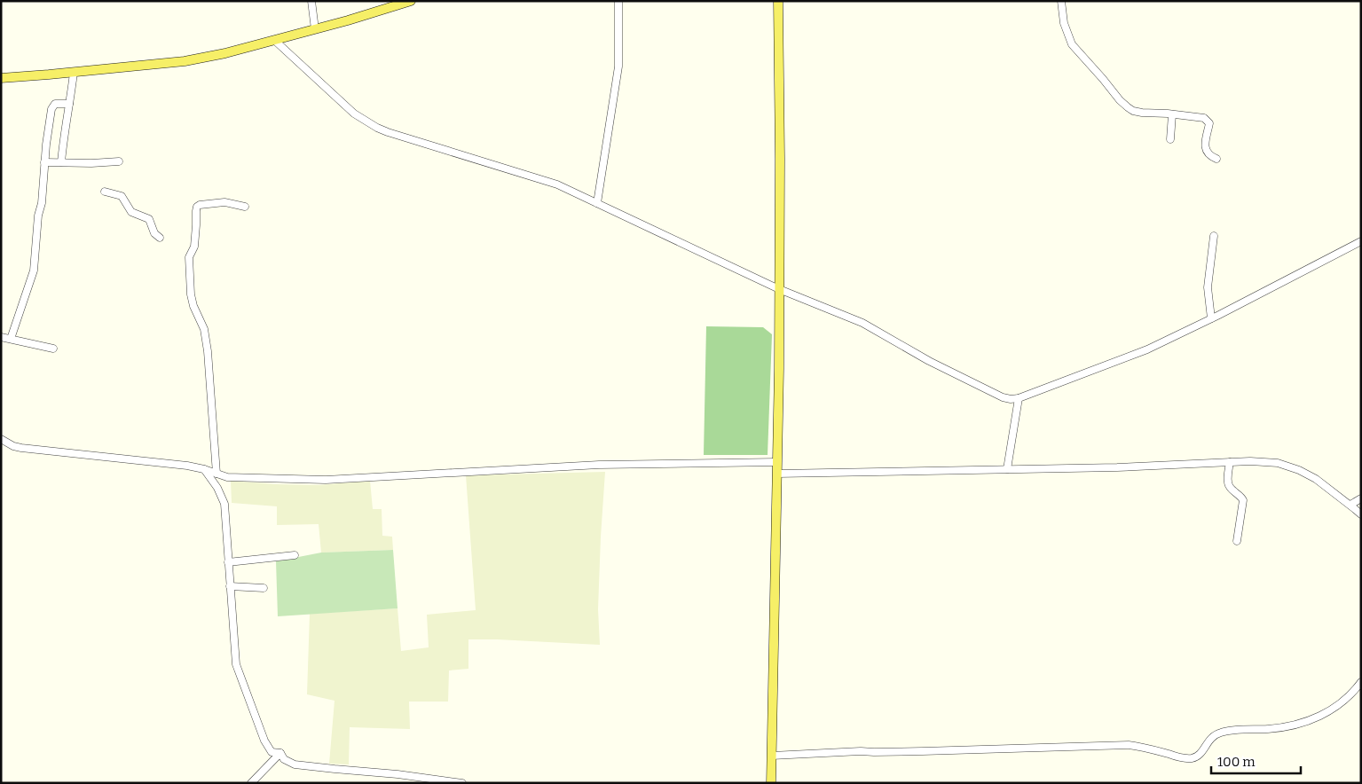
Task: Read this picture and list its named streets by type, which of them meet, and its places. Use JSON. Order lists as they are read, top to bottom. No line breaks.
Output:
{"scale_bar":"100 m"}
